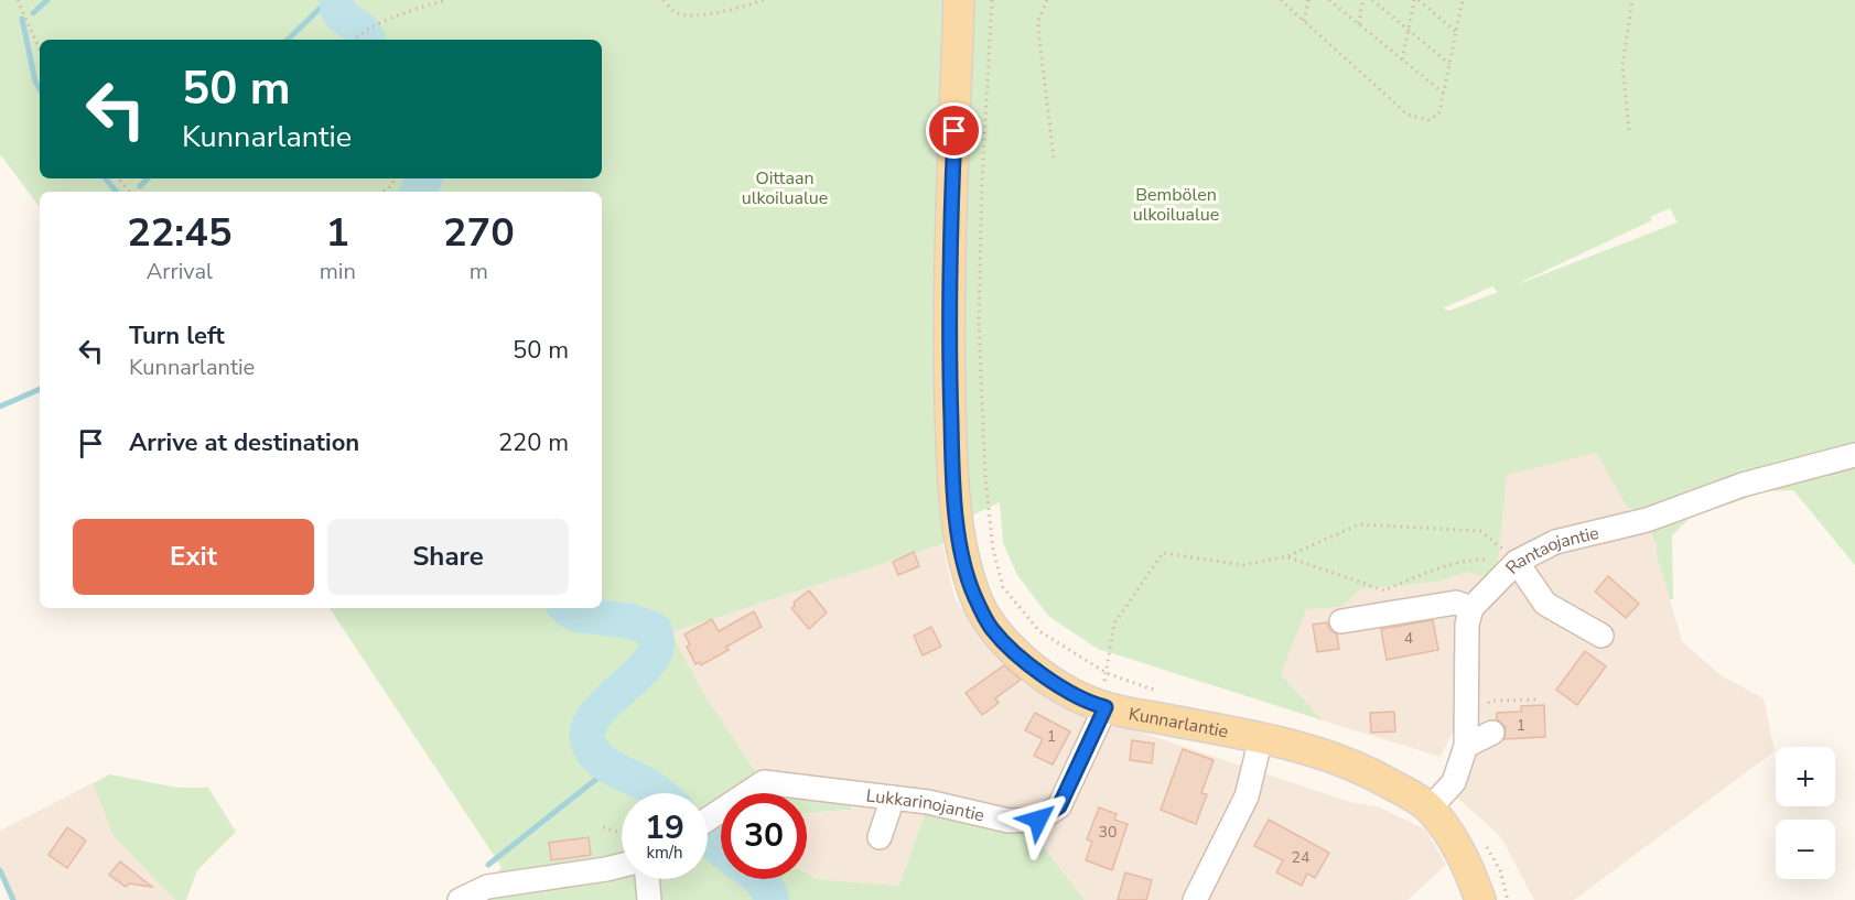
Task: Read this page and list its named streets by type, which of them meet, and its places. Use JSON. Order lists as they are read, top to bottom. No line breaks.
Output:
{"streets":{"main road":["Kunnarlantie"],"street":["Rantaojantie","Lukkarinojantie"]},"crossings":[["Kunnarlantie","Lukkarinojantie"]],"parks":["Oittaan ulkoilualue","Bembölen ulkoilualue"],"house_numbers":["4","1","1","30","24"],"page":{"turn":["50 m","Kunnarlantie"],"eta":["22:45","Arrival","1","min","270","m"],"list":[{"name":"Turn left","note":"Kunnarlantie","value":"50 m"},{"name":"Arrive at destination","value":"220 m"}],"buttons":["Exit","Share"],"map_buttons":["+","−"],"speed":"19 km/h","limit":"30"}}
